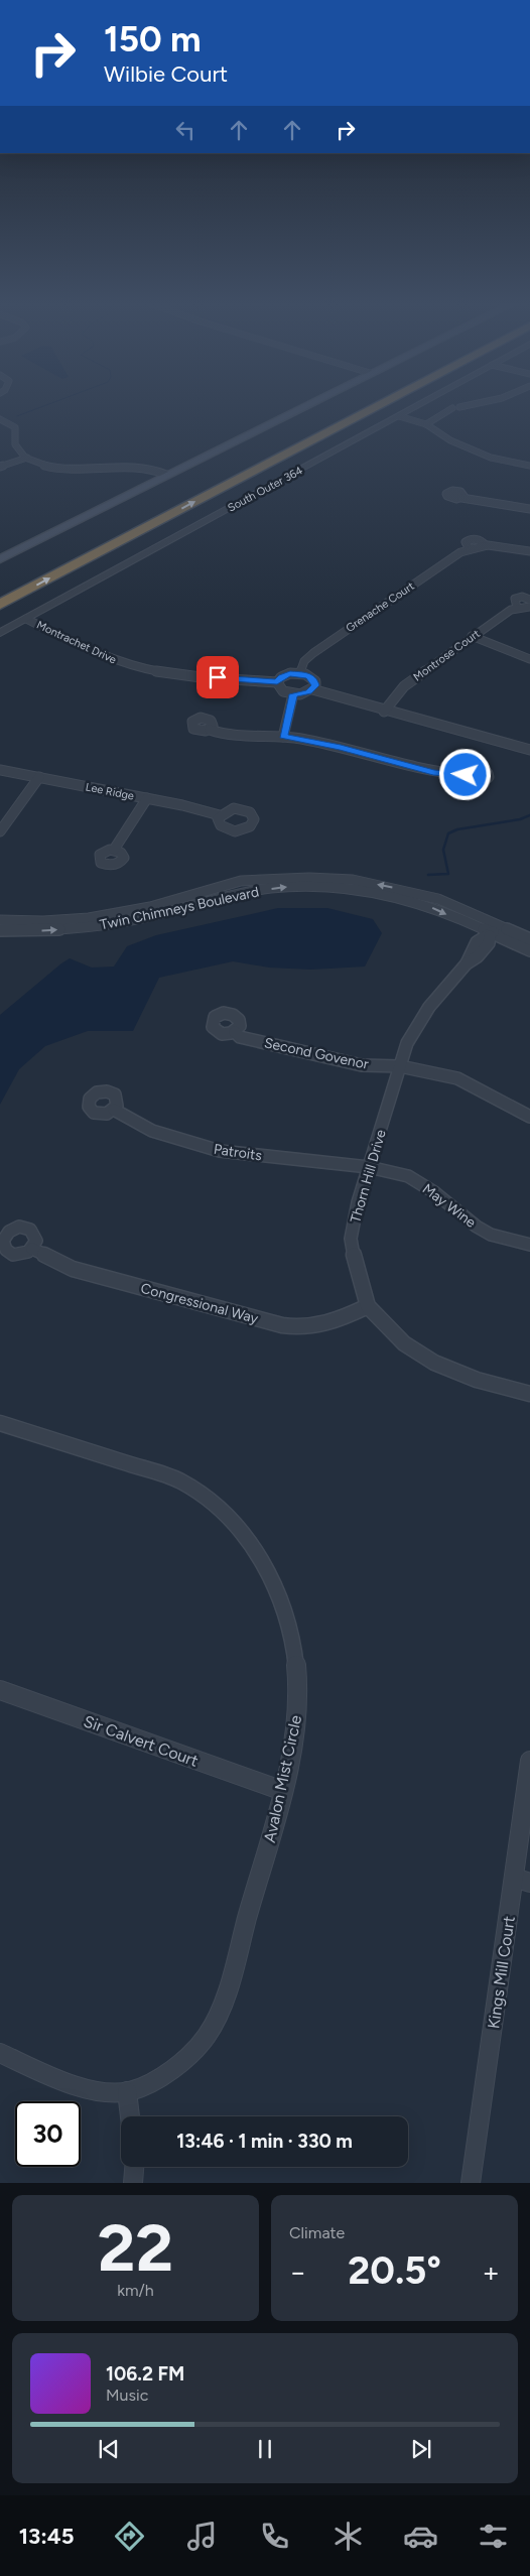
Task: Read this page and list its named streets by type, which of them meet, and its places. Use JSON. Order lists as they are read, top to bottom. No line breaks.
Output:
{"streets":{"street":["South Outer 364","Grenache Court","Montrachet Drive","Montrose Court","Lee Ridge","Twin Chimneys Boulevard","Second Govenor","Patroits","Thorn Hill Drive","May Wine","Congressional Way","Sir Calvert Court","Avalon Mist Circle","Kings Mill Court"]},"crossings":[["South Outer 364","Montrachet Drive"],["Twin Chimneys Boulevard","Thorn Hill Drive"],["Second Govenor","Thorn Hill Drive"],["Patroits","Thorn Hill Drive"],["Patroits","May Wine"],["Thorn Hill Drive","May Wine"],["Thorn Hill Drive","Congressional Way"],["Sir Calvert Court","Avalon Mist Circle"]],"page":{"turn":["150 m","Wilbie Court"],"limit":"30","trip":"13:46 · 1 min · 330 m","tile":[["22","km/h"],"Climate"],"heat":["−","20.5°","+"],"song":["106.2 FM","Music"],"tabs":"13:45"}}
